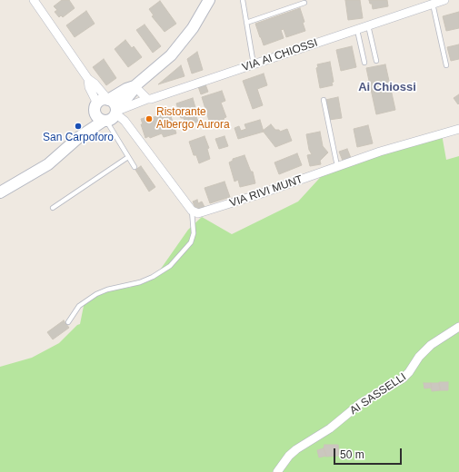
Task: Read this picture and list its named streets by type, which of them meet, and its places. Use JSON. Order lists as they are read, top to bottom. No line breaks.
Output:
{"streets":{"street":["VIA AI CHIOSSI","VIA RIVI MUNT","AI SASSELLI"]},"districts":["Ai Chiossi"],"places":["Ristorante Albergo Aurora","San Carpoforo"],"scale_bar":"50 m"}
